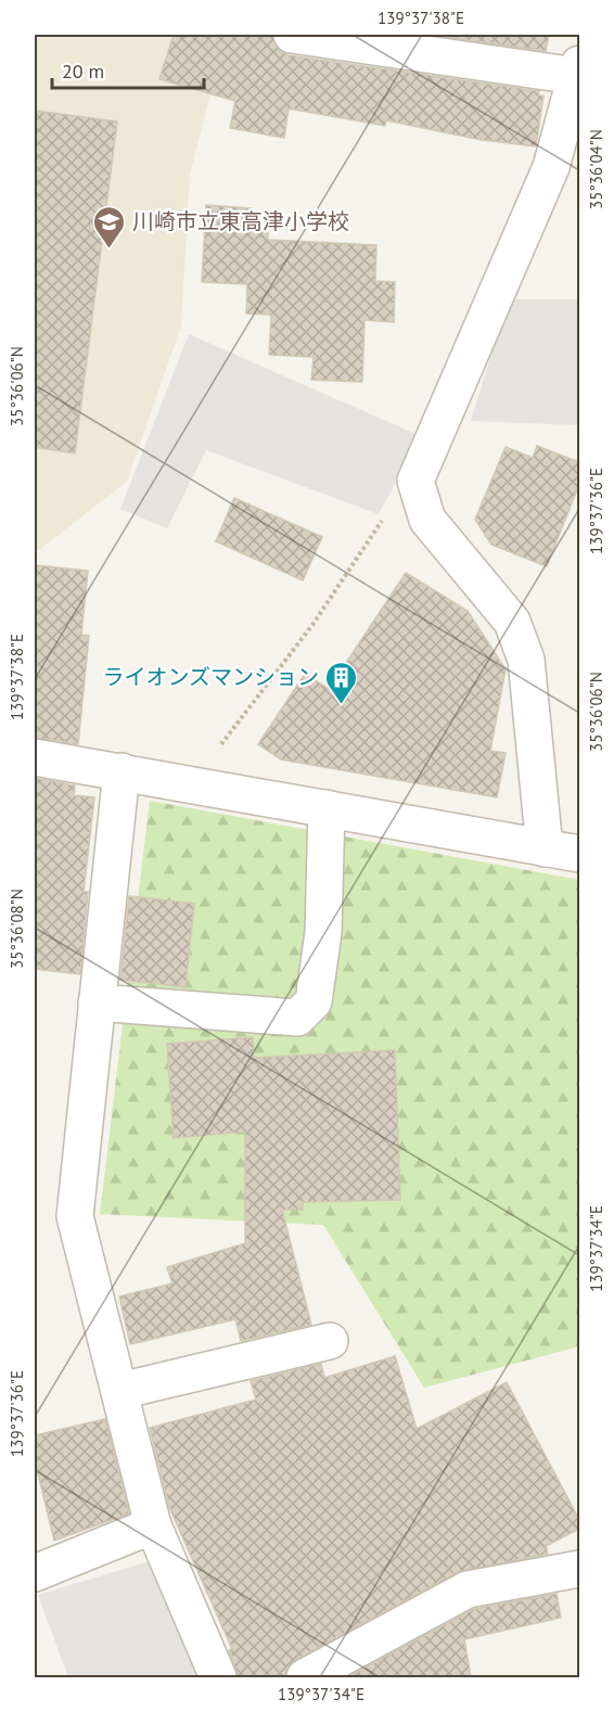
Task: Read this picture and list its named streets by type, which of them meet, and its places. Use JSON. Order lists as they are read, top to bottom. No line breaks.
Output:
{"places":{"school or university":["川崎市立東高津小学校"],"building":["ライオンズマンション"]},"scale_bar":"20 m","coordinates":["139°37'38\"E","35°36'04\"N","35°36'06\"N","139°37'36\"E","35°36'08\"N","139°37'34\"E"]}
